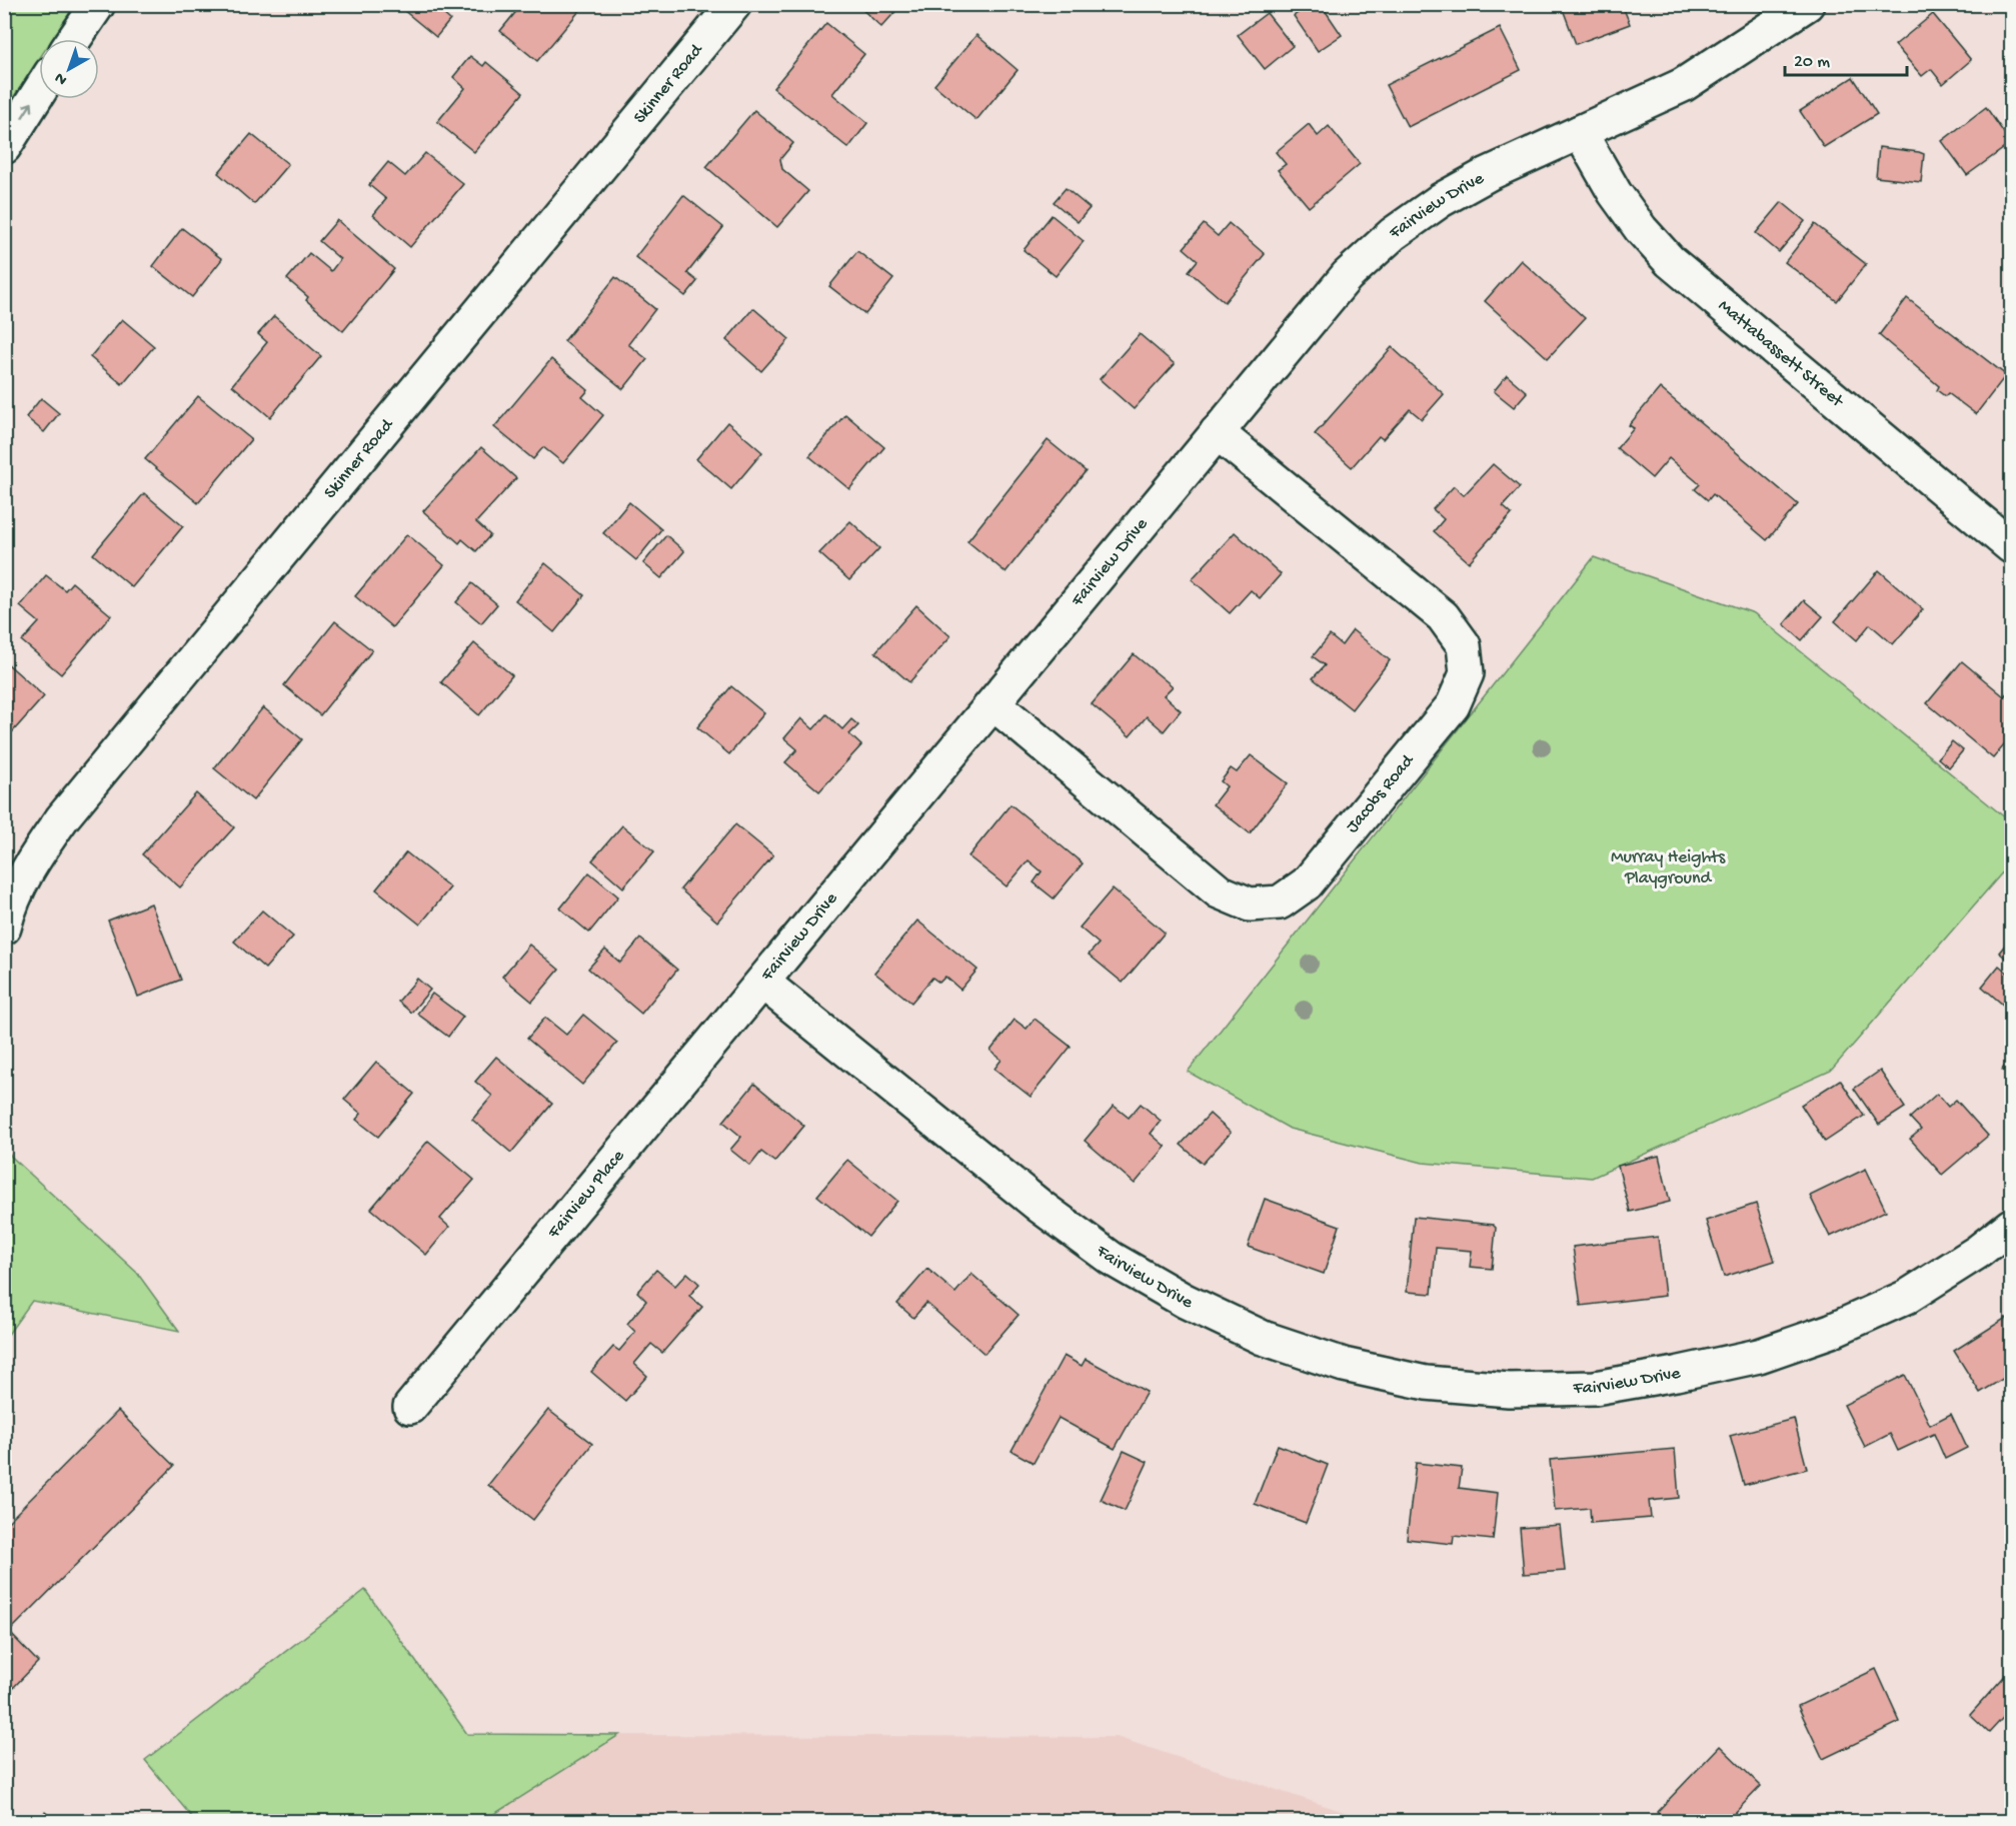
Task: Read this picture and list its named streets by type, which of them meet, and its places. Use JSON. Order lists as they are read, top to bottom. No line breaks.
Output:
{"streets":{"main road":["Skinner Road","Fairview Drive","Mattabassett Street","Jacobs Road","Fairview Place"]},"crossings":[["Fairview Drive","Mattabassett Street"],["Fairview Drive","Jacobs Road"],["Fairview Drive","Fairview Place"]],"parks":["Murray Heights Playground"],"scale_bar":"20 m","north":"bottom left"}
